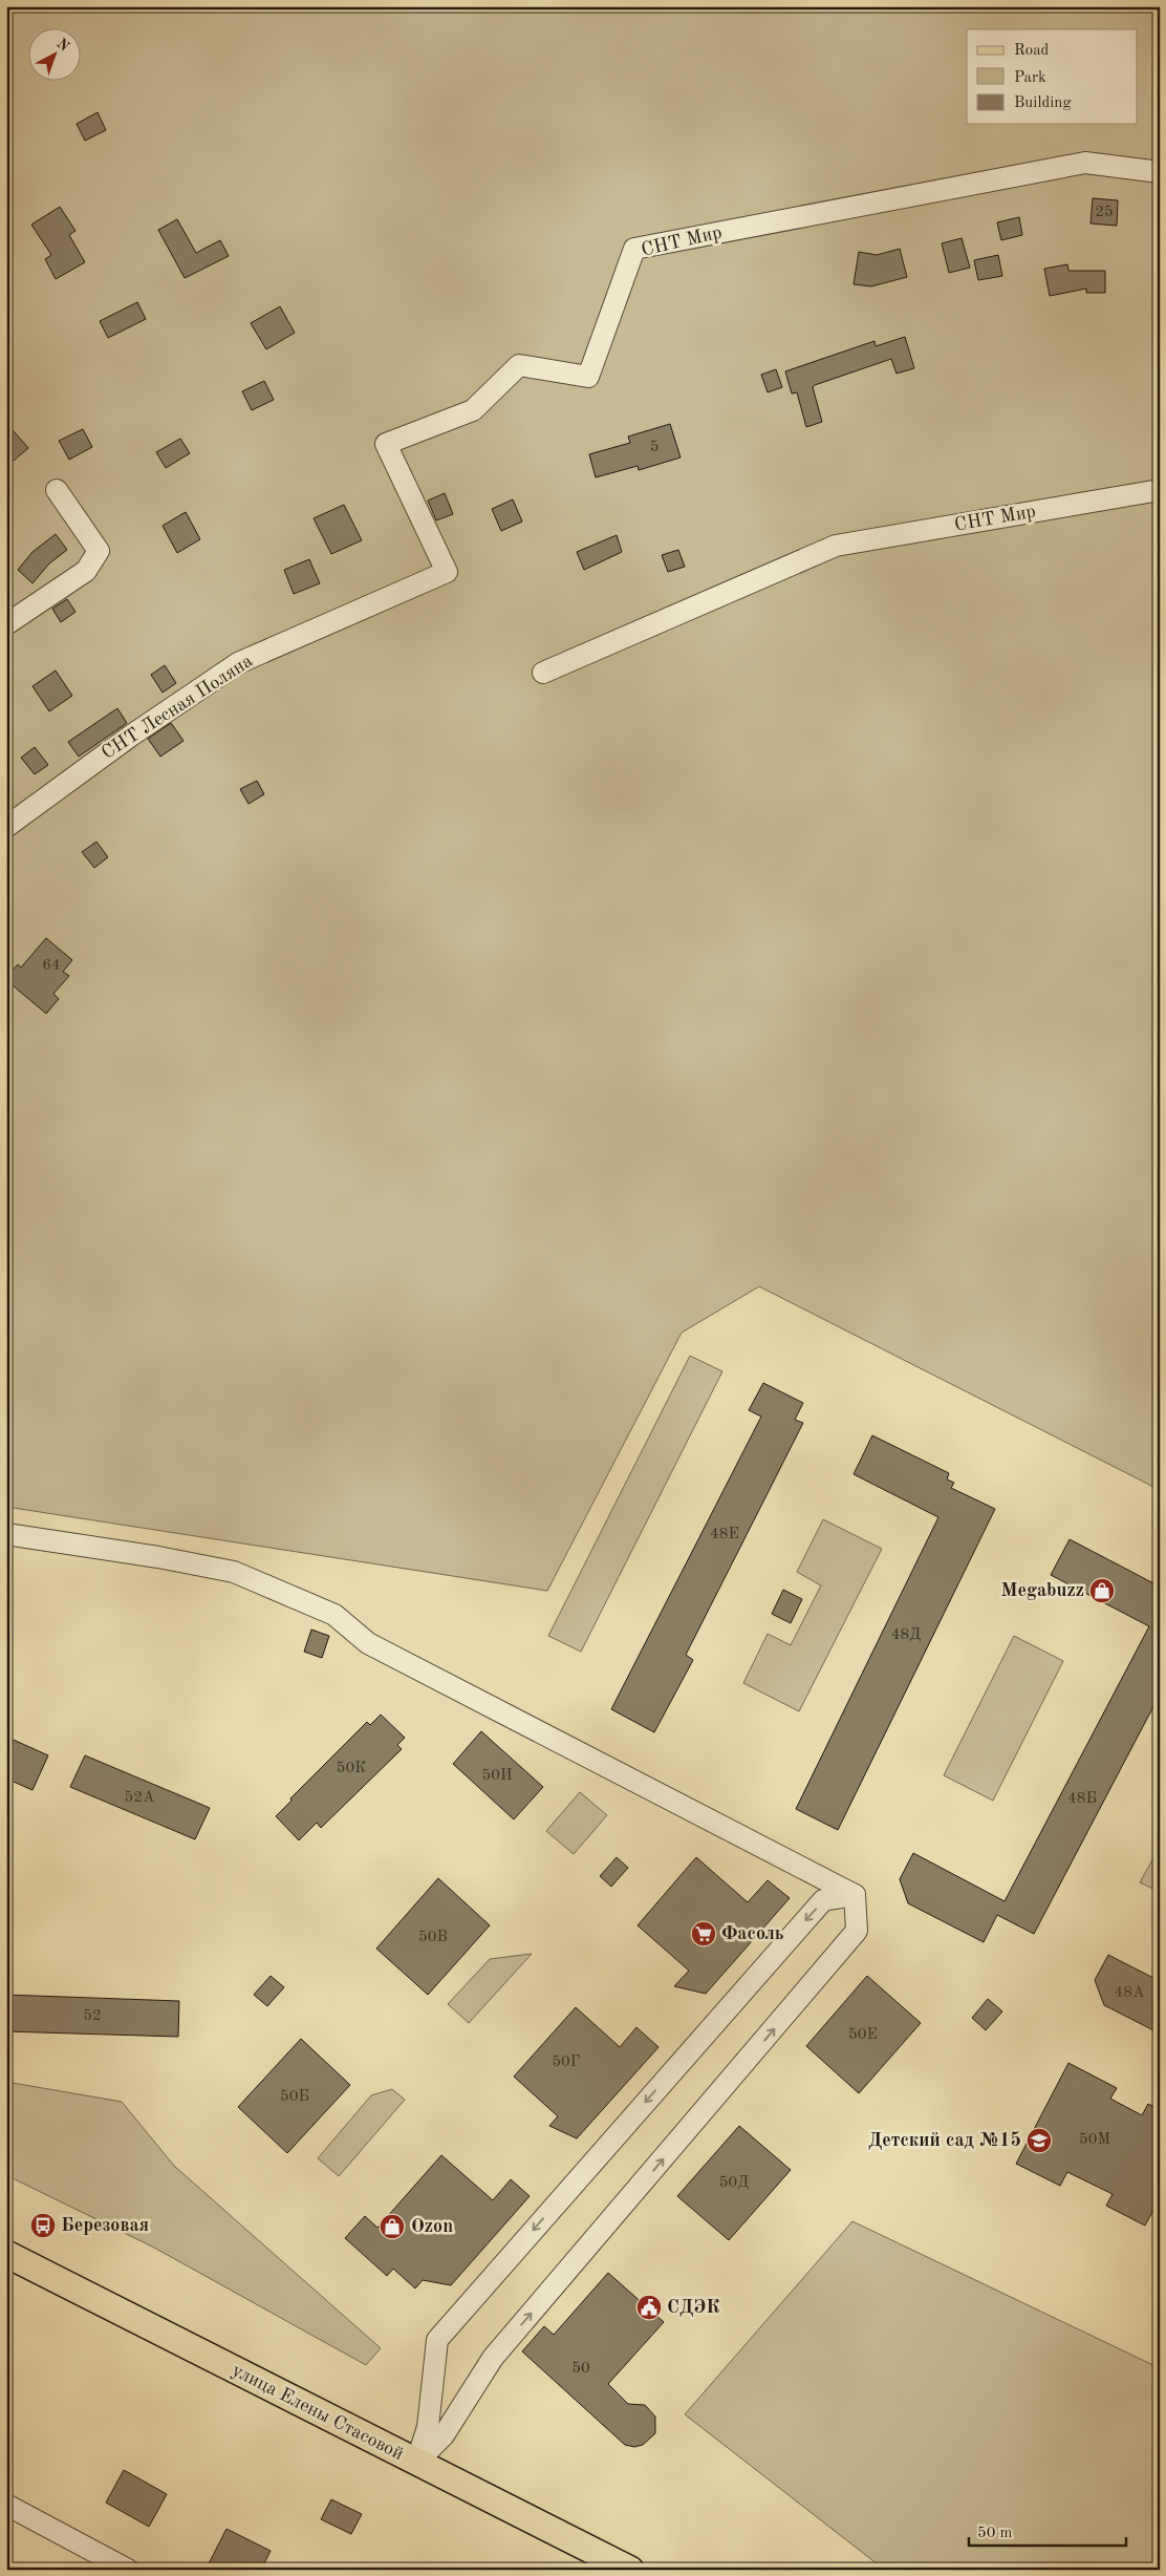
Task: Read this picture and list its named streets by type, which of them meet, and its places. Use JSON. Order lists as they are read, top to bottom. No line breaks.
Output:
{"streets":{"main road":["улица Елены Стасовой"],"street":["СНТ Мир","СНТ Лесная Поляна"]},"crossings":[["СНТ Мир","СНТ Лесная Поляна"]],"places":{"shop":["Megabuzz","Ozon"],"supermarket":["Фасоль"],"school or university":["Детский сад №15"],"bus stop":["Березовая"],"public building":["СДЭК"]},"house_numbers":["25","5","64","48Е","48Д","50К","50И","52А","48Б","50В","48А","52","50Е","50Г","50Б","50М","50Д","50"],"legend":["Road","Park","Building"],"scale_bar":"50 m","north":"top right"}
